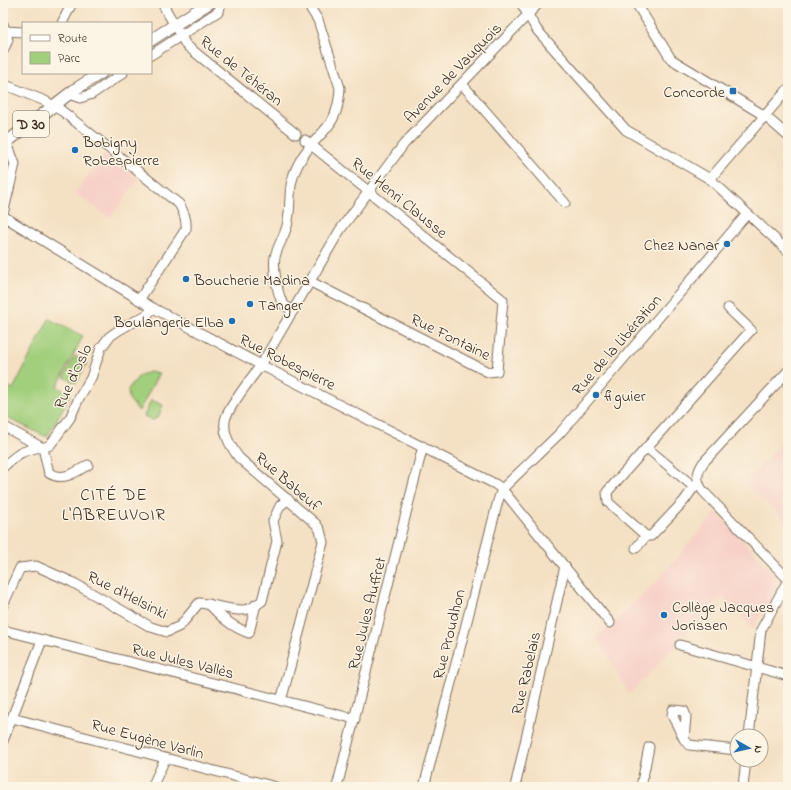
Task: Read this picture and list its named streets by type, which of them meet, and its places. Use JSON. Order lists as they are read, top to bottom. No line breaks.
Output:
{"streets":{"main road":["D 30"],"street":["Rue de Téhéran","Avenue de Vauquois","Rue Henri Clausse","Rue Fontaine","Rue de la Libération","Rue Robespierre","Rue d'Oslo","Rue Babeuf","Rue d'Helsinki","Rue Jules Auffret","Rue Proudhon","Rue Jules Vallès","Rue Rabelais","Rue Eugène Varlin"]},"crossings":[["Avenue de Vauquois","Rue Henri Clausse"],["Avenue de Vauquois","Rue Fontaine"],["Avenue de Vauquois","Rue Babeuf"],["Rue Henri Clausse","Rue Fontaine"],["Rue Fontaine","Rue Babeuf"],["Rue de la Libération","Rue Robespierre"],["Rue de la Libération","Rue Proudhon"],["Rue Robespierre","Rue d'Oslo"],["Rue Robespierre","Rue Babeuf"],["Rue Robespierre","Rue Jules Auffret"],["Rue Robespierre","Rue Proudhon"],["Rue Babeuf","Rue Jules Vallès"],["Rue Jules Auffret","Rue Jules Vallès"]],"districts":["CITÉ DE L'ABREUVOIR"],"places":{"transit":["Concorde"],"other":["Bobigny Robespierre","Chez Nanar","Boucherie Madina","Tanger","Boulangerie Elba","figuier","Collège Jacques Jorissen"]},"legend":["Route","Parc"],"north":"right"}
